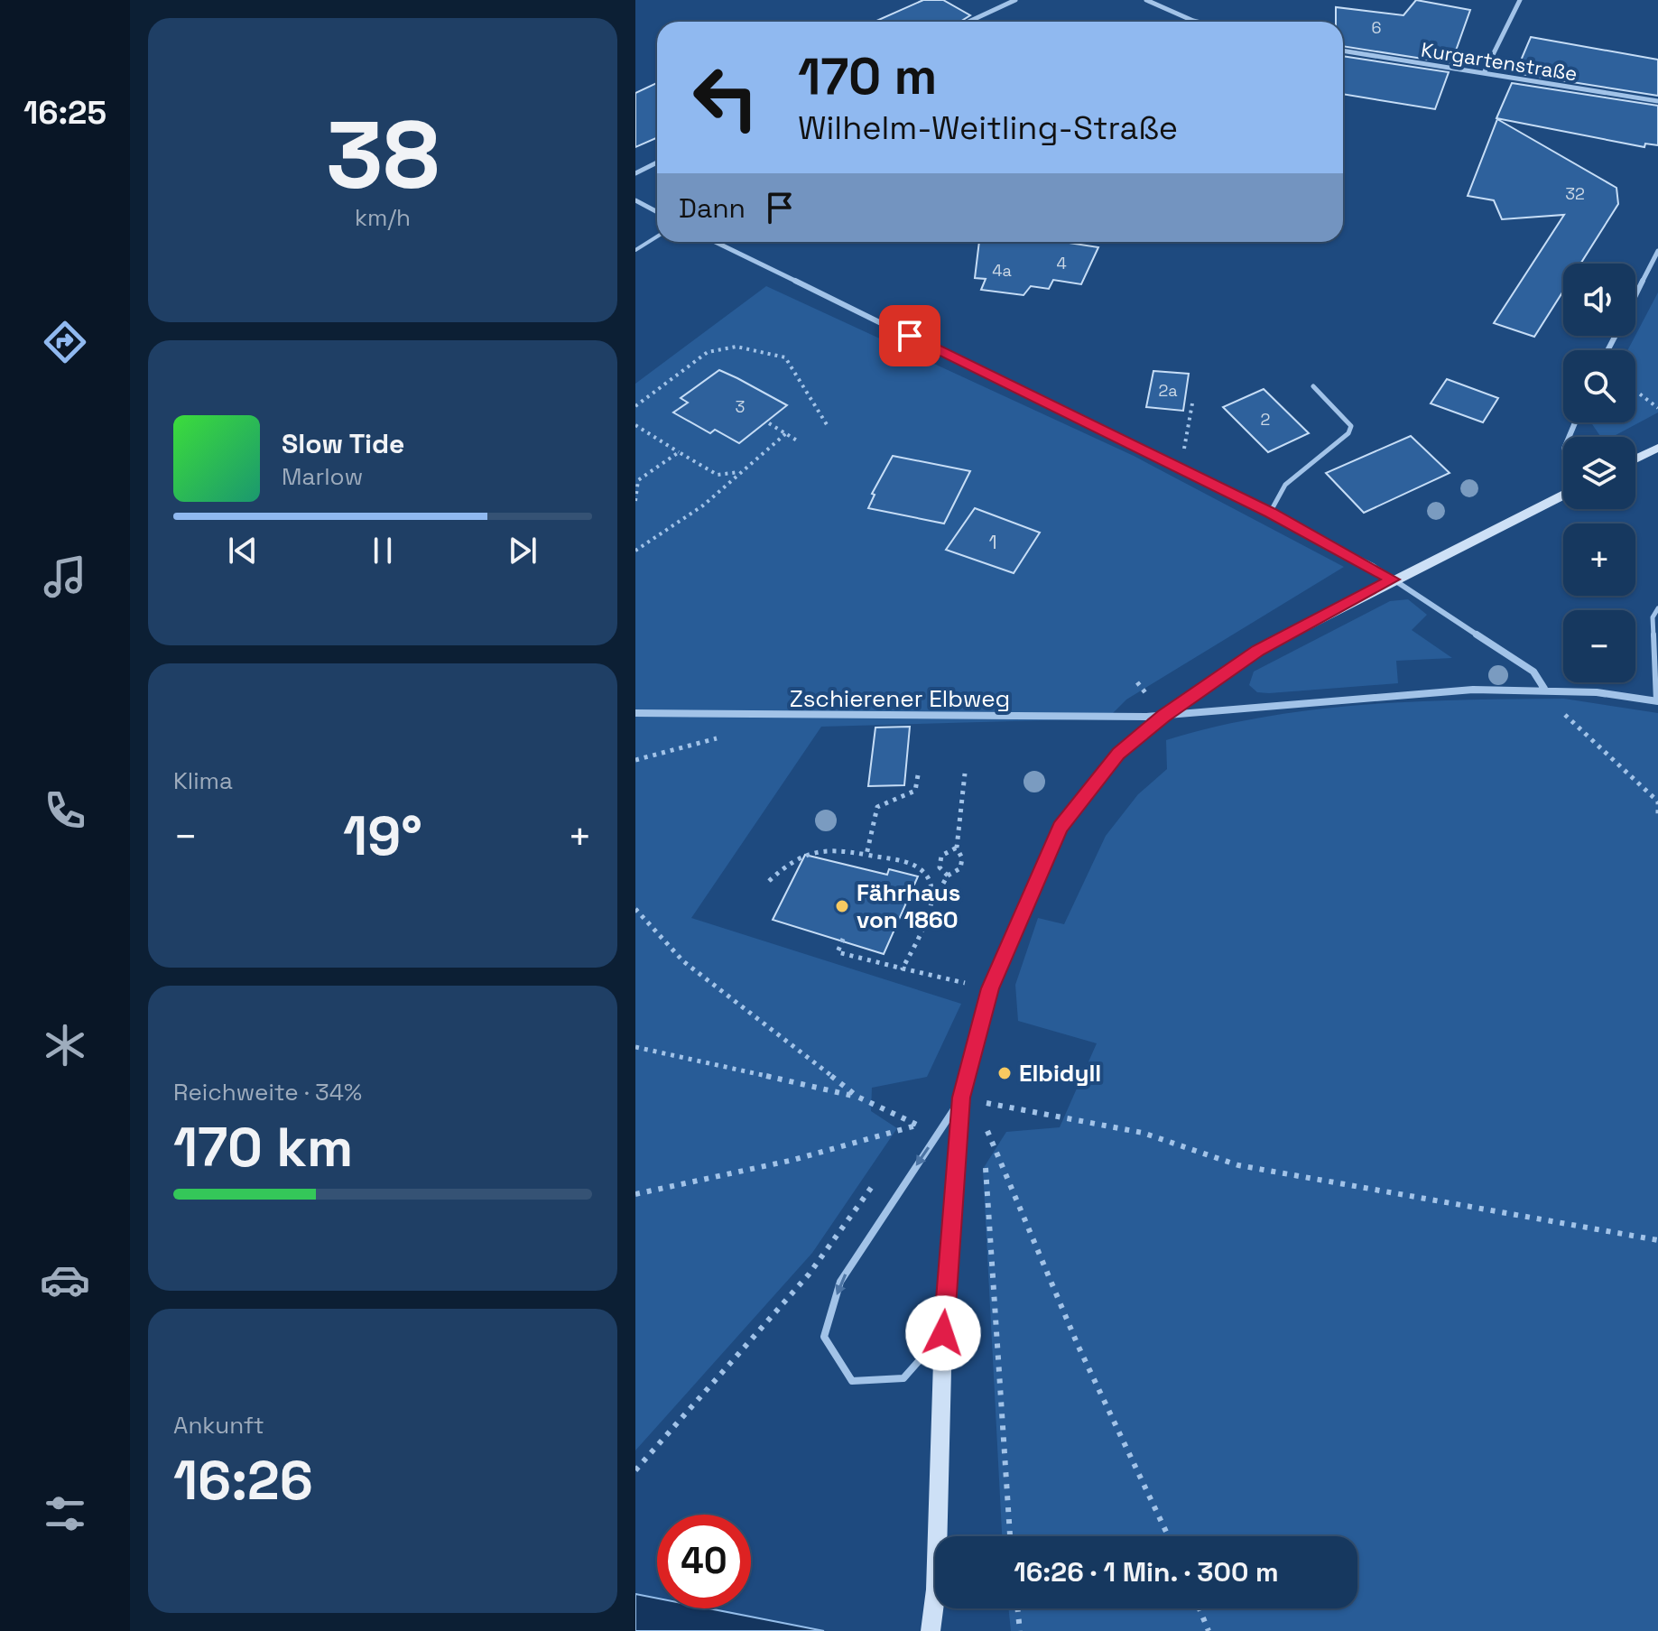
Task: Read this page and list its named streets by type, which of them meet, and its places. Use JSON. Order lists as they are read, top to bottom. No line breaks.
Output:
{"streets":{"street":["Kurgartenstraße","Zschierener Elbweg"]},"places":["Fährhaus von 1860","Elbidyll"],"house_numbers":["6","32","4","4a","2a","3","2","1"],"page":{"tabs":"16:25","tile":[["38","km/h"],"Klima",["Reichweite · 34%","170 km"],["Ankunft","16:26"]],"turn":["170 m","Wilhelm-Weitling-Straße"],"then":"Dann","map_buttons":["+","−"],"song":["Slow Tide","Marlow"],"heat":["−","19°","+"],"limit":"40","trip":"16:26 · 1 Min. · 300 m"}}
